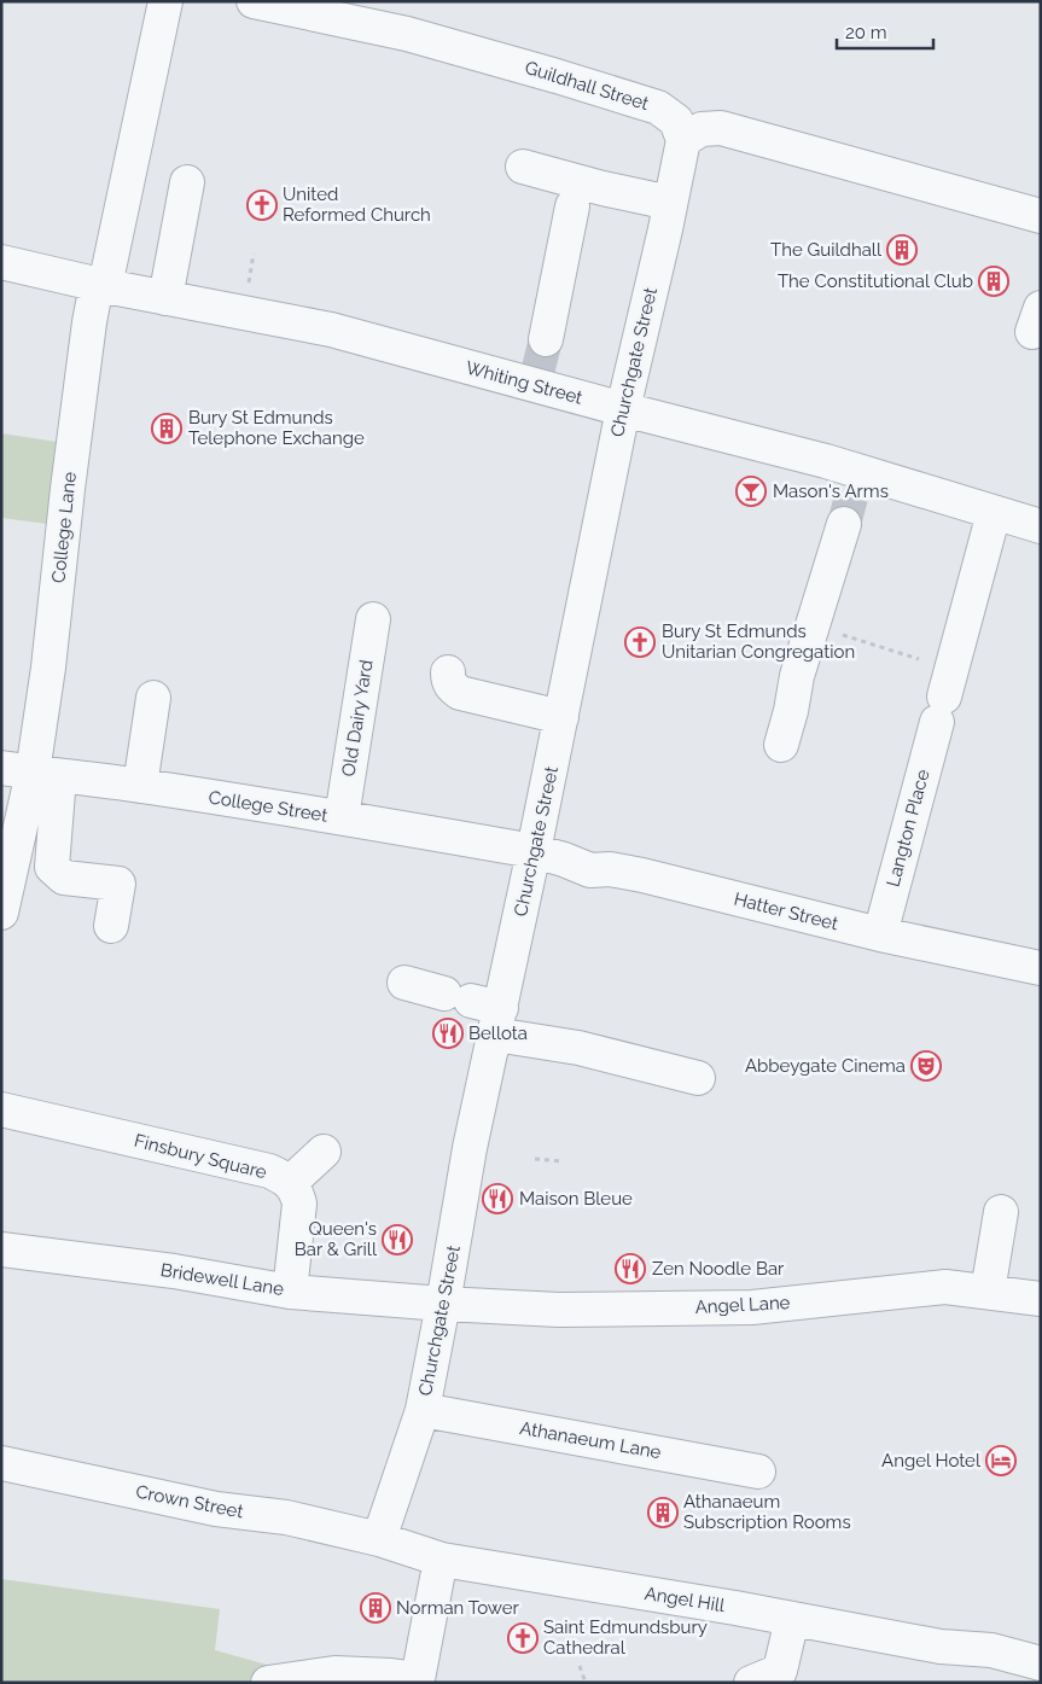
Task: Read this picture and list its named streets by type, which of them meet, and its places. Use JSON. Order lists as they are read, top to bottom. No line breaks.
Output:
{"streets":{"street":["Guildhall Street","Churchgate Street","Whiting Street","College Lane","Old Dairy Yard","College Street","Langton Place","Hatter Street","Finsbury Square","Bridewell Lane","Angel Lane","Athanaeum Lane","Crown Street","Angel Hill"]},"crossings":[["Guildhall Street","Churchgate Street"],["Churchgate Street","Whiting Street"],["Churchgate Street","College Street"],["Churchgate Street","Hatter Street"],["Churchgate Street","Bridewell Lane"],["Churchgate Street","Angel Lane"],["Churchgate Street","Athanaeum Lane"],["Churchgate Street","Crown Street"],["Churchgate Street","Angel Hill"],["Whiting Street","College Lane"],["Whiting Street","Langton Place"],["College Lane","College Street"],["Old Dairy Yard","College Street"],["College Street","Hatter Street"],["Langton Place","Hatter Street"],["Finsbury Square","Bridewell Lane"],["Bridewell Lane","Angel Lane"],["Crown Street","Angel Hill"]],"places":{"church":["United Reformed Church","Bury St Edmunds Unitarian Congregation","Saint Edmundsbury Cathedral"],"building":["The Guildhall","The Constitutional Club","Bury St Edmunds Telephone Exchange","Athanaeum Subscription Rooms","Norman Tower"],"bar":["Mason's Arms"],"restaurant":["Bellota","Maison Bleue","Queen's Bar & Grill","Zen Noodle Bar"],"theatre":["Abbeygate Cinema"],"hotel":["Angel Hotel"]},"scale_bar":"20 m"}
